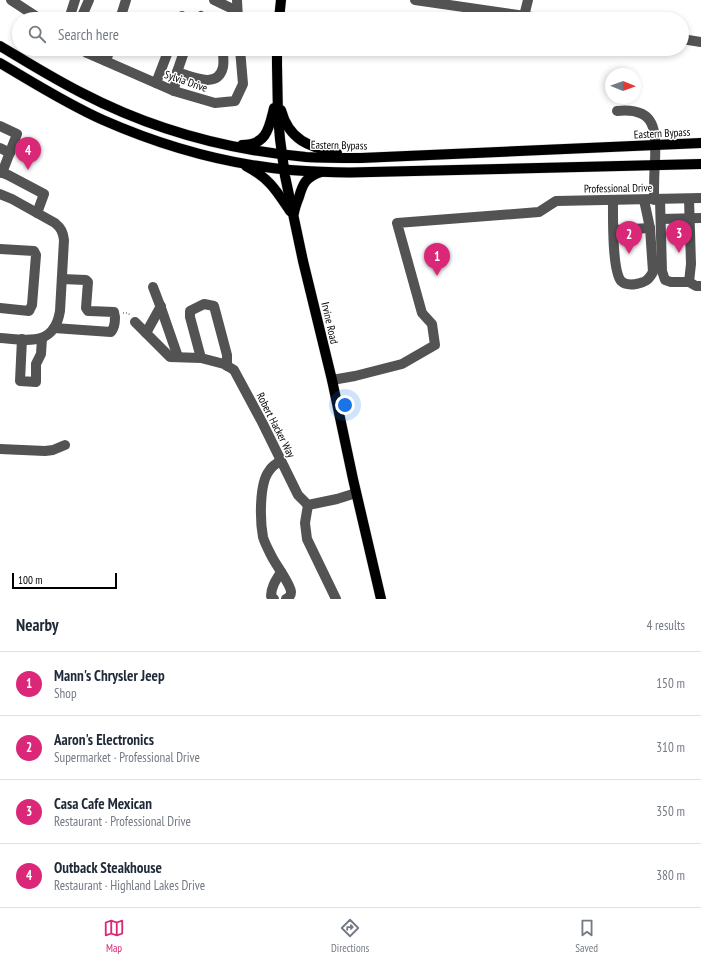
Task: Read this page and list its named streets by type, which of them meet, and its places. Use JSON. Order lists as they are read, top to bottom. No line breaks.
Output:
{"streets":{"main road":["Eastern Bypass","Irvine Road"],"street":["Sylvia Drive","Professional Drive","Robert Hacker Way"]},"crossings":[["Eastern Bypass","Irvine Road"],["Professional Drive","Irvine Road"]],"scale_bar":"100 m","north":"right","page":{"search":"Search here","pins":["4","3","2","1"],"scale":"100 m","heading":["Nearby","4 results"],"list":[{"mark":"1","name":"Mann's Chrysler Jeep","note":"Shop","value":"150 m"},{"mark":"2","name":"Aaron's Electronics","note":"Supermarket · Professional Drive","value":"310 m"},{"mark":"3","name":"Casa Cafe Mexican","note":"Restaurant · Professional Drive","value":"350 m"},{"mark":"4","name":"Outback Steakhouse","note":"Restaurant · Highland Lakes Drive","value":"380 m"}],"nav":["Map","Directions","Saved"]}}
